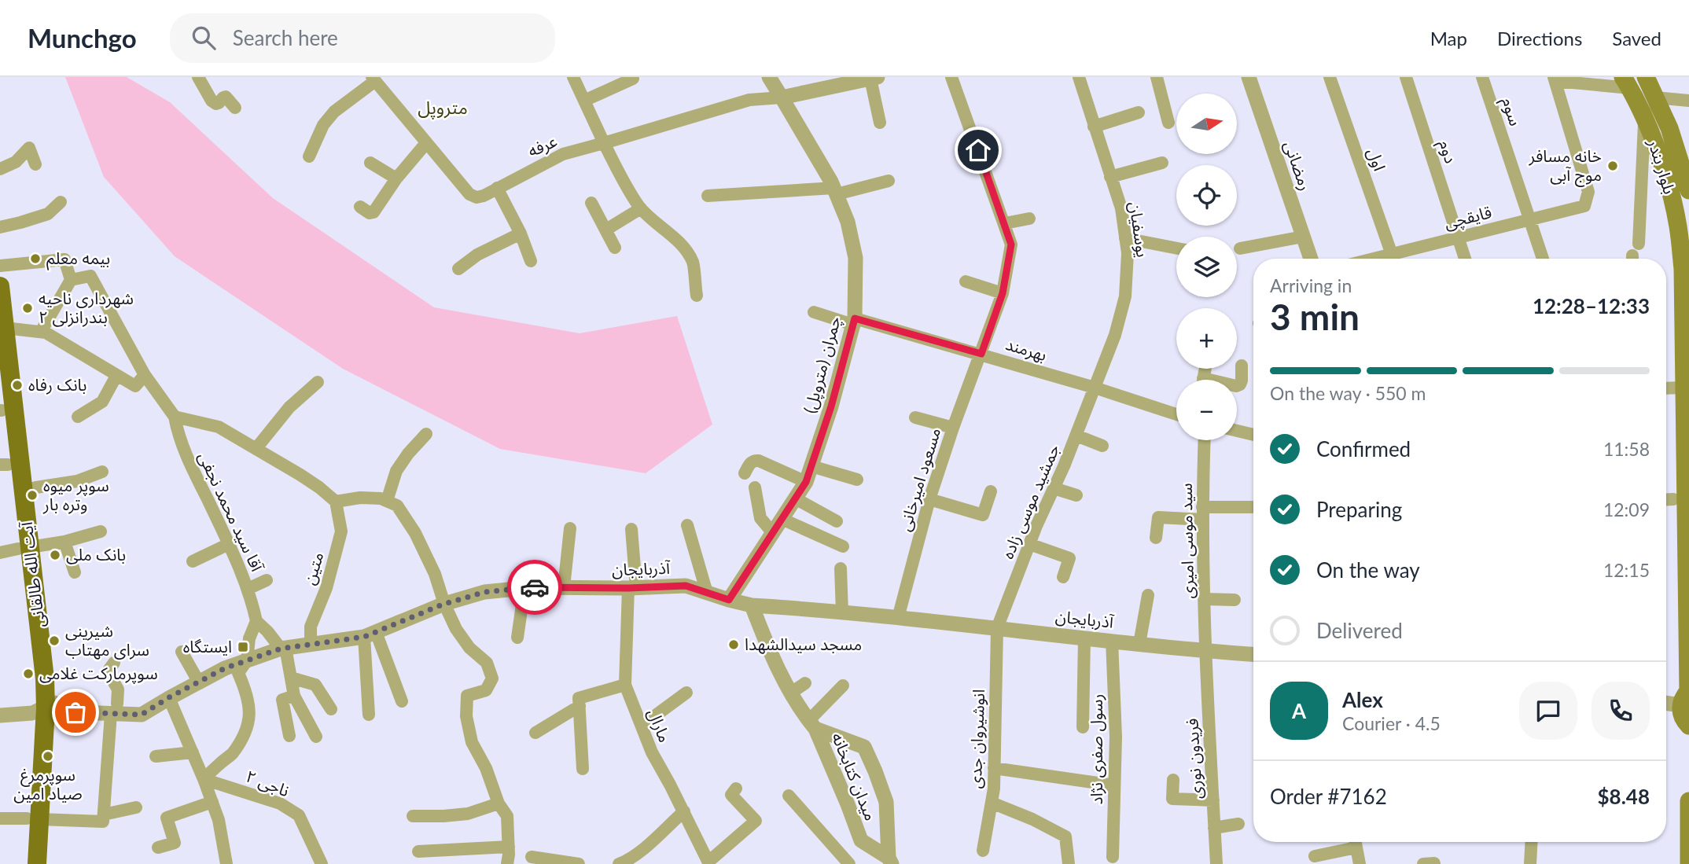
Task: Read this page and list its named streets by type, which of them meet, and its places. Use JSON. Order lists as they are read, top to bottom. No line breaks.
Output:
{"streets":{"main road":["بلوار بندر","آیت الله طالقانی"],"street":["سوم","عرفه","دوم","اول","رمضانی","قایقچی","یوسفیان","بهرمند","چمران (متروپل)","مسعود امیرخانی","جمشید موسی زاده","آقا سید محمد نجفی","سید موسی امیری","متین","آذربایجان","مارال","انوشیروان جدی","رسول صفری نژاد","فریدون نوری","میدان کتابخانه","ناجی ۲"]},"crossings":[["سوم","قایقچی"],["عرفه","چمران (متروپل)"],["دوم","قایقچی"],["یوسفیان","بهرمند"],["یوسفیان","جمشید موسی زاده"],["بهرمند","چمران (متروپل)"],["بهرمند","مسعود امیرخانی"],["بهرمند","جمشید موسی زاده"],["چمران (متروپل)","آذربایجان"],["مسعود امیرخانی","آذربایجان"],["جمشید موسی زاده","آذربایجان"],["جمشید موسی زاده","انوشیروان جدی"],["سید موسی امیری","آذربایجان"],["سید موسی امیری","فریدون نوری"],["متین","آذربایجان"],["آذربایجان","آیت الله طالقانی"],["آذربایجان","مارال"],["آذربایجان","انوشیروان جدی"],["آذربایجان","رسول صفری نژاد"],["آذربایجان","فریدون نوری"]],"districts":["متروپل"],"places":{"other":["خانه مسافر موج آبی","بیمه معلم","شهرداری ناحیه ۲ بندرانزلی","بانک رفاه","سوپر میوه وتره بار","بانک ملی","شیرینی سرای مهتاب","مسجد سیدالشهدا","سوپرمارکت غلامی","سوپرمرغ صیاد امین"],"transit":["ایستگاه"]},"north":"right","page":{"header":"Munchgo","search":"Search here","nav":["Map","Directions","Saved"],"map_buttons":["+","−"],"heading":["3 min","Arriving in","12:28–12:33"],"panel":["Alex","Courier · 4.5","Order #7162","$8.48"],"bar":"On the way · 550 m","list":[["Confirmed","11:58"],["Preparing","12:09"],["On the way","12:15"],"Delivered"],"round":"A"}}
